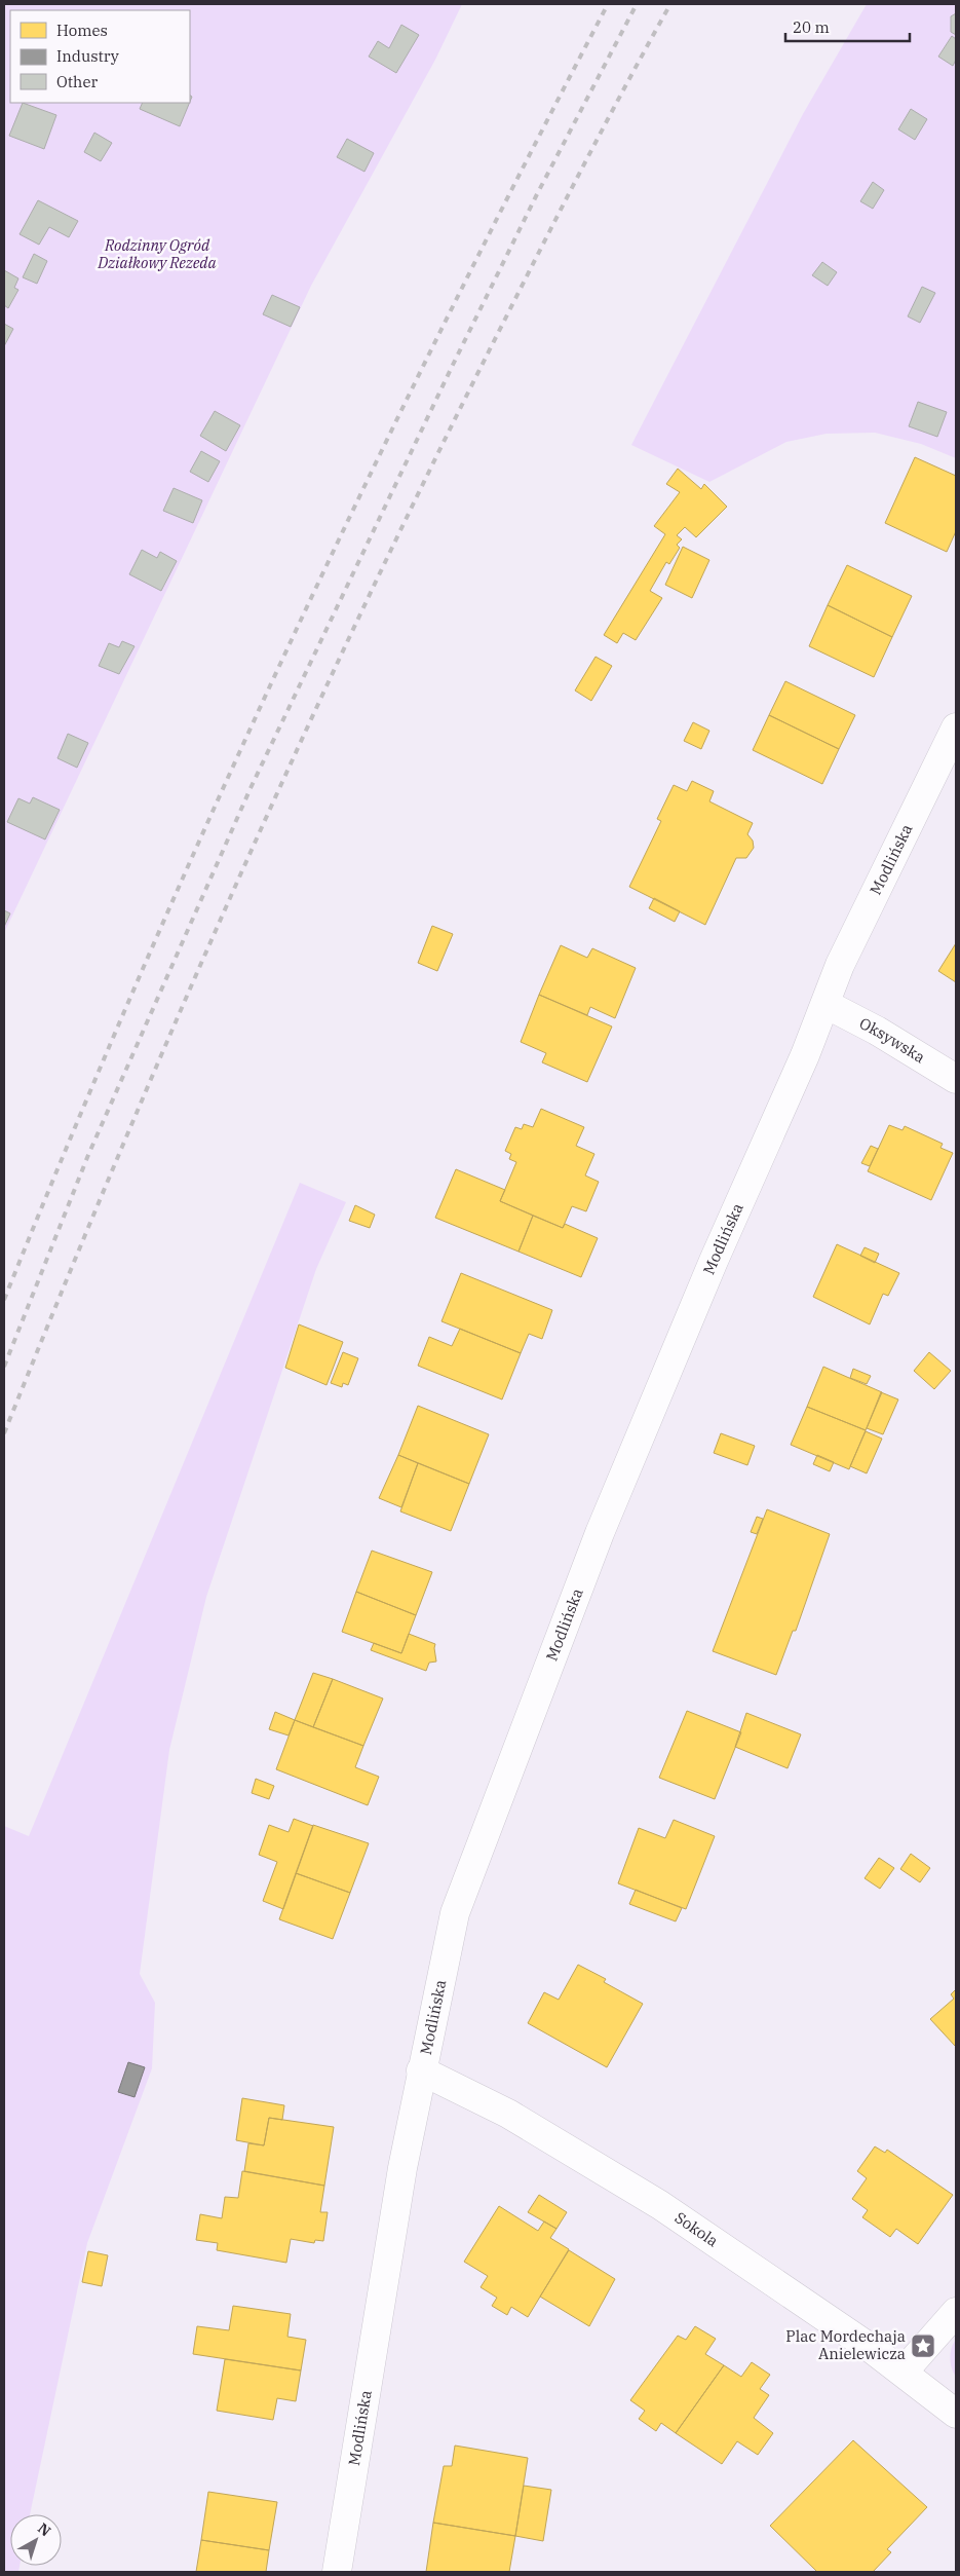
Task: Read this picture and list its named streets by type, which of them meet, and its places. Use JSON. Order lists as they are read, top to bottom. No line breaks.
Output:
{"streets":{"street":["Modlińska","Oksywska","Sokola"]},"crossings":[["Modlińska","Oksywska"],["Modlińska","Sokola"]],"parks":["Rodzinny Ogród Działkowy Rezeda"],"places":{"place":["Plac Mordechaja Anielewicza"]},"legend":["Homes","Industry","Other"],"scale_bar":"20 m","north":"top right"}
